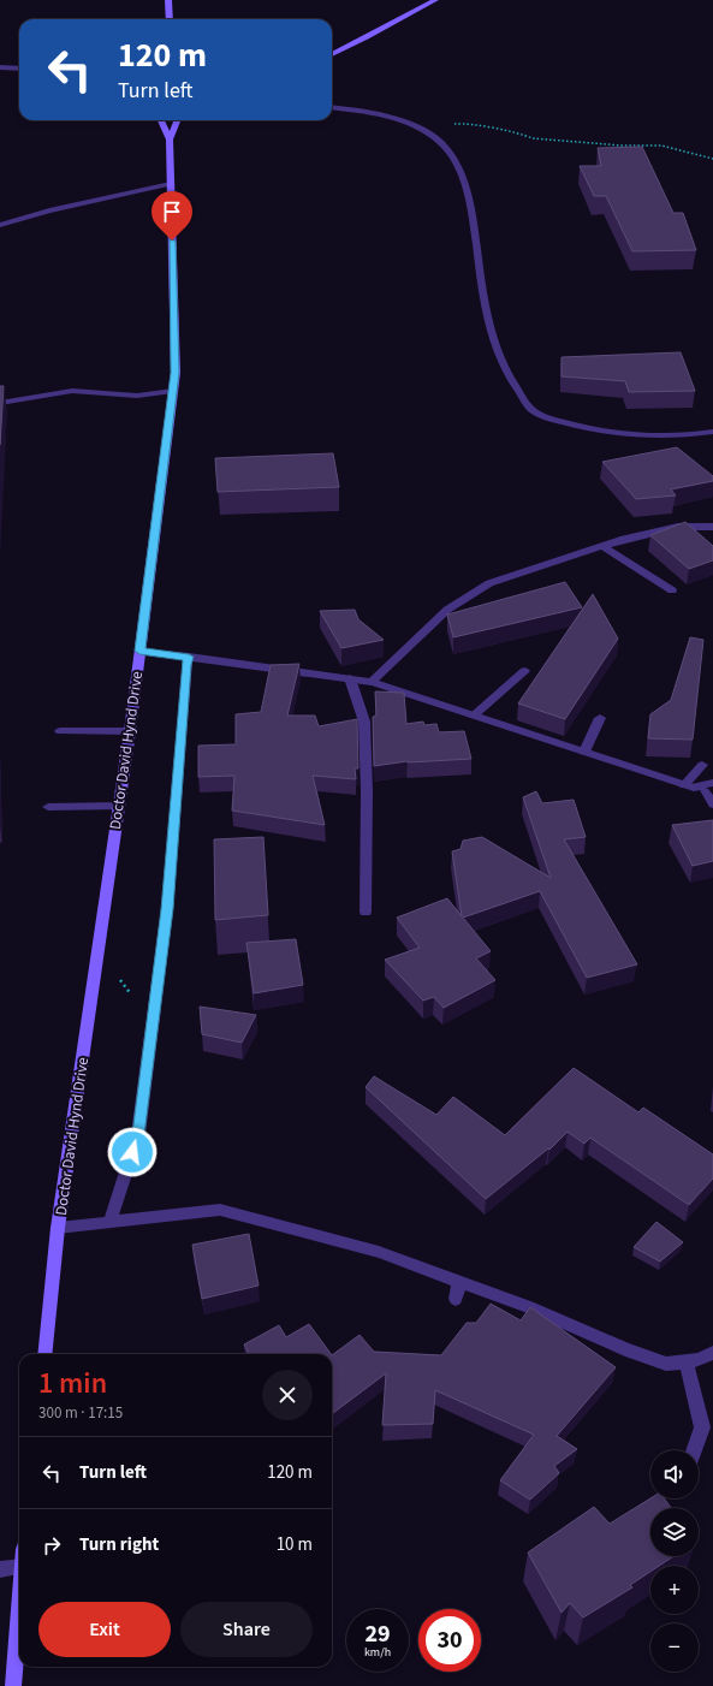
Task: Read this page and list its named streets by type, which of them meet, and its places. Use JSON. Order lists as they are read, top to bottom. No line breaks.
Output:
{"streets":{"main road":["Doctor David Hynd Drive"]},"page":{"turn":["120 m","Turn left"],"heading":["1 min","300 m · 17:15"],"list":[{"name":"Turn left","value":"120 m"},{"name":"Turn right","value":"10 m"}],"map_buttons":["+","−"],"buttons":["Exit","Share"],"speed":"29 km/h","limit":"30"}}
